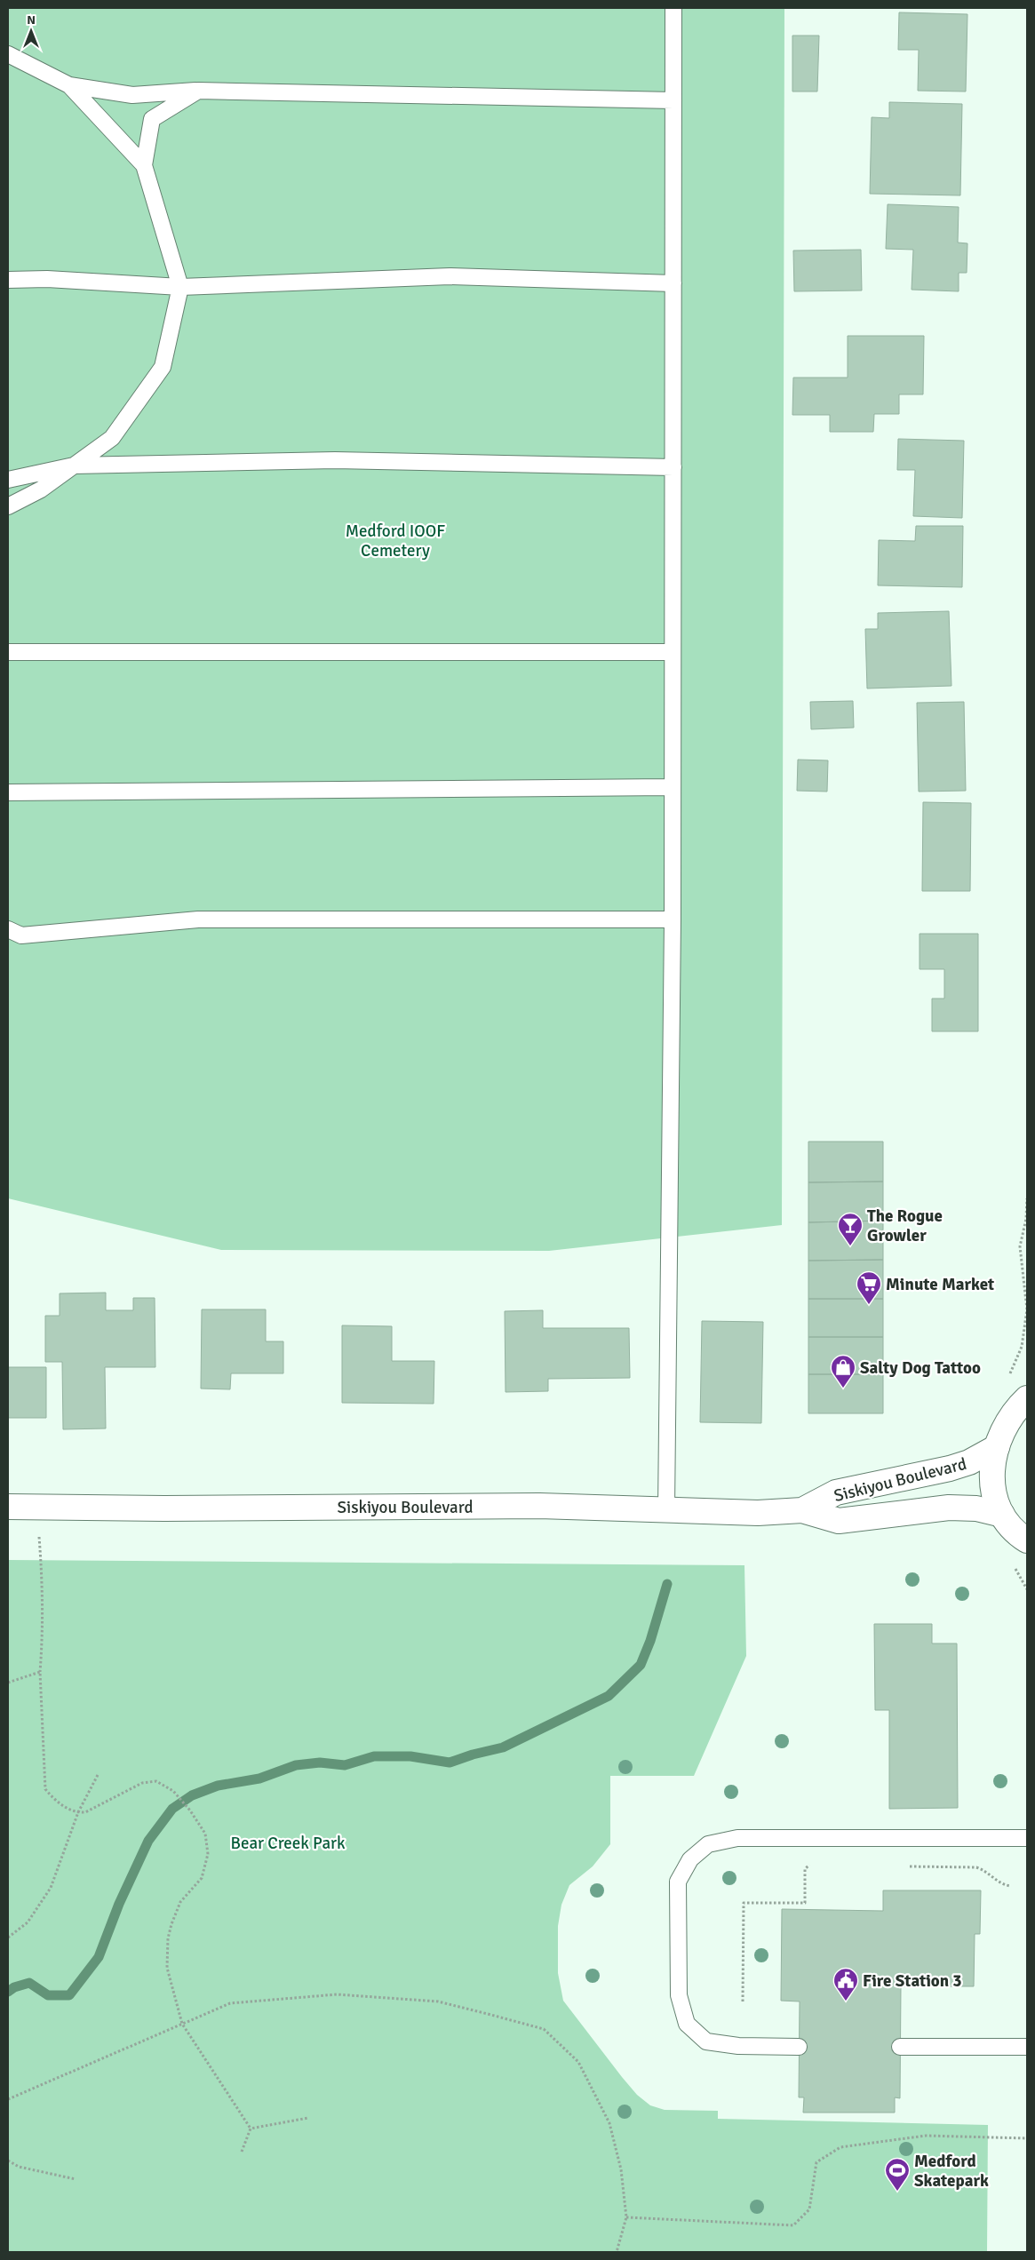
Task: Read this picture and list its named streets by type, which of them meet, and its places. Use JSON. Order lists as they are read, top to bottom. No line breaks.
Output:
{"streets":{"street":["Siskiyou Boulevard"]},"parks":["Medford IOOF Cemetery","Bear Creek Park"],"places":{"bar":["The Rogue Growler"],"supermarket":["Minute Market"],"shop":["Salty Dog Tattoo"],"public building":["Fire Station 3"],"sports":["Medford Skatepark"]},"north":"top"}
